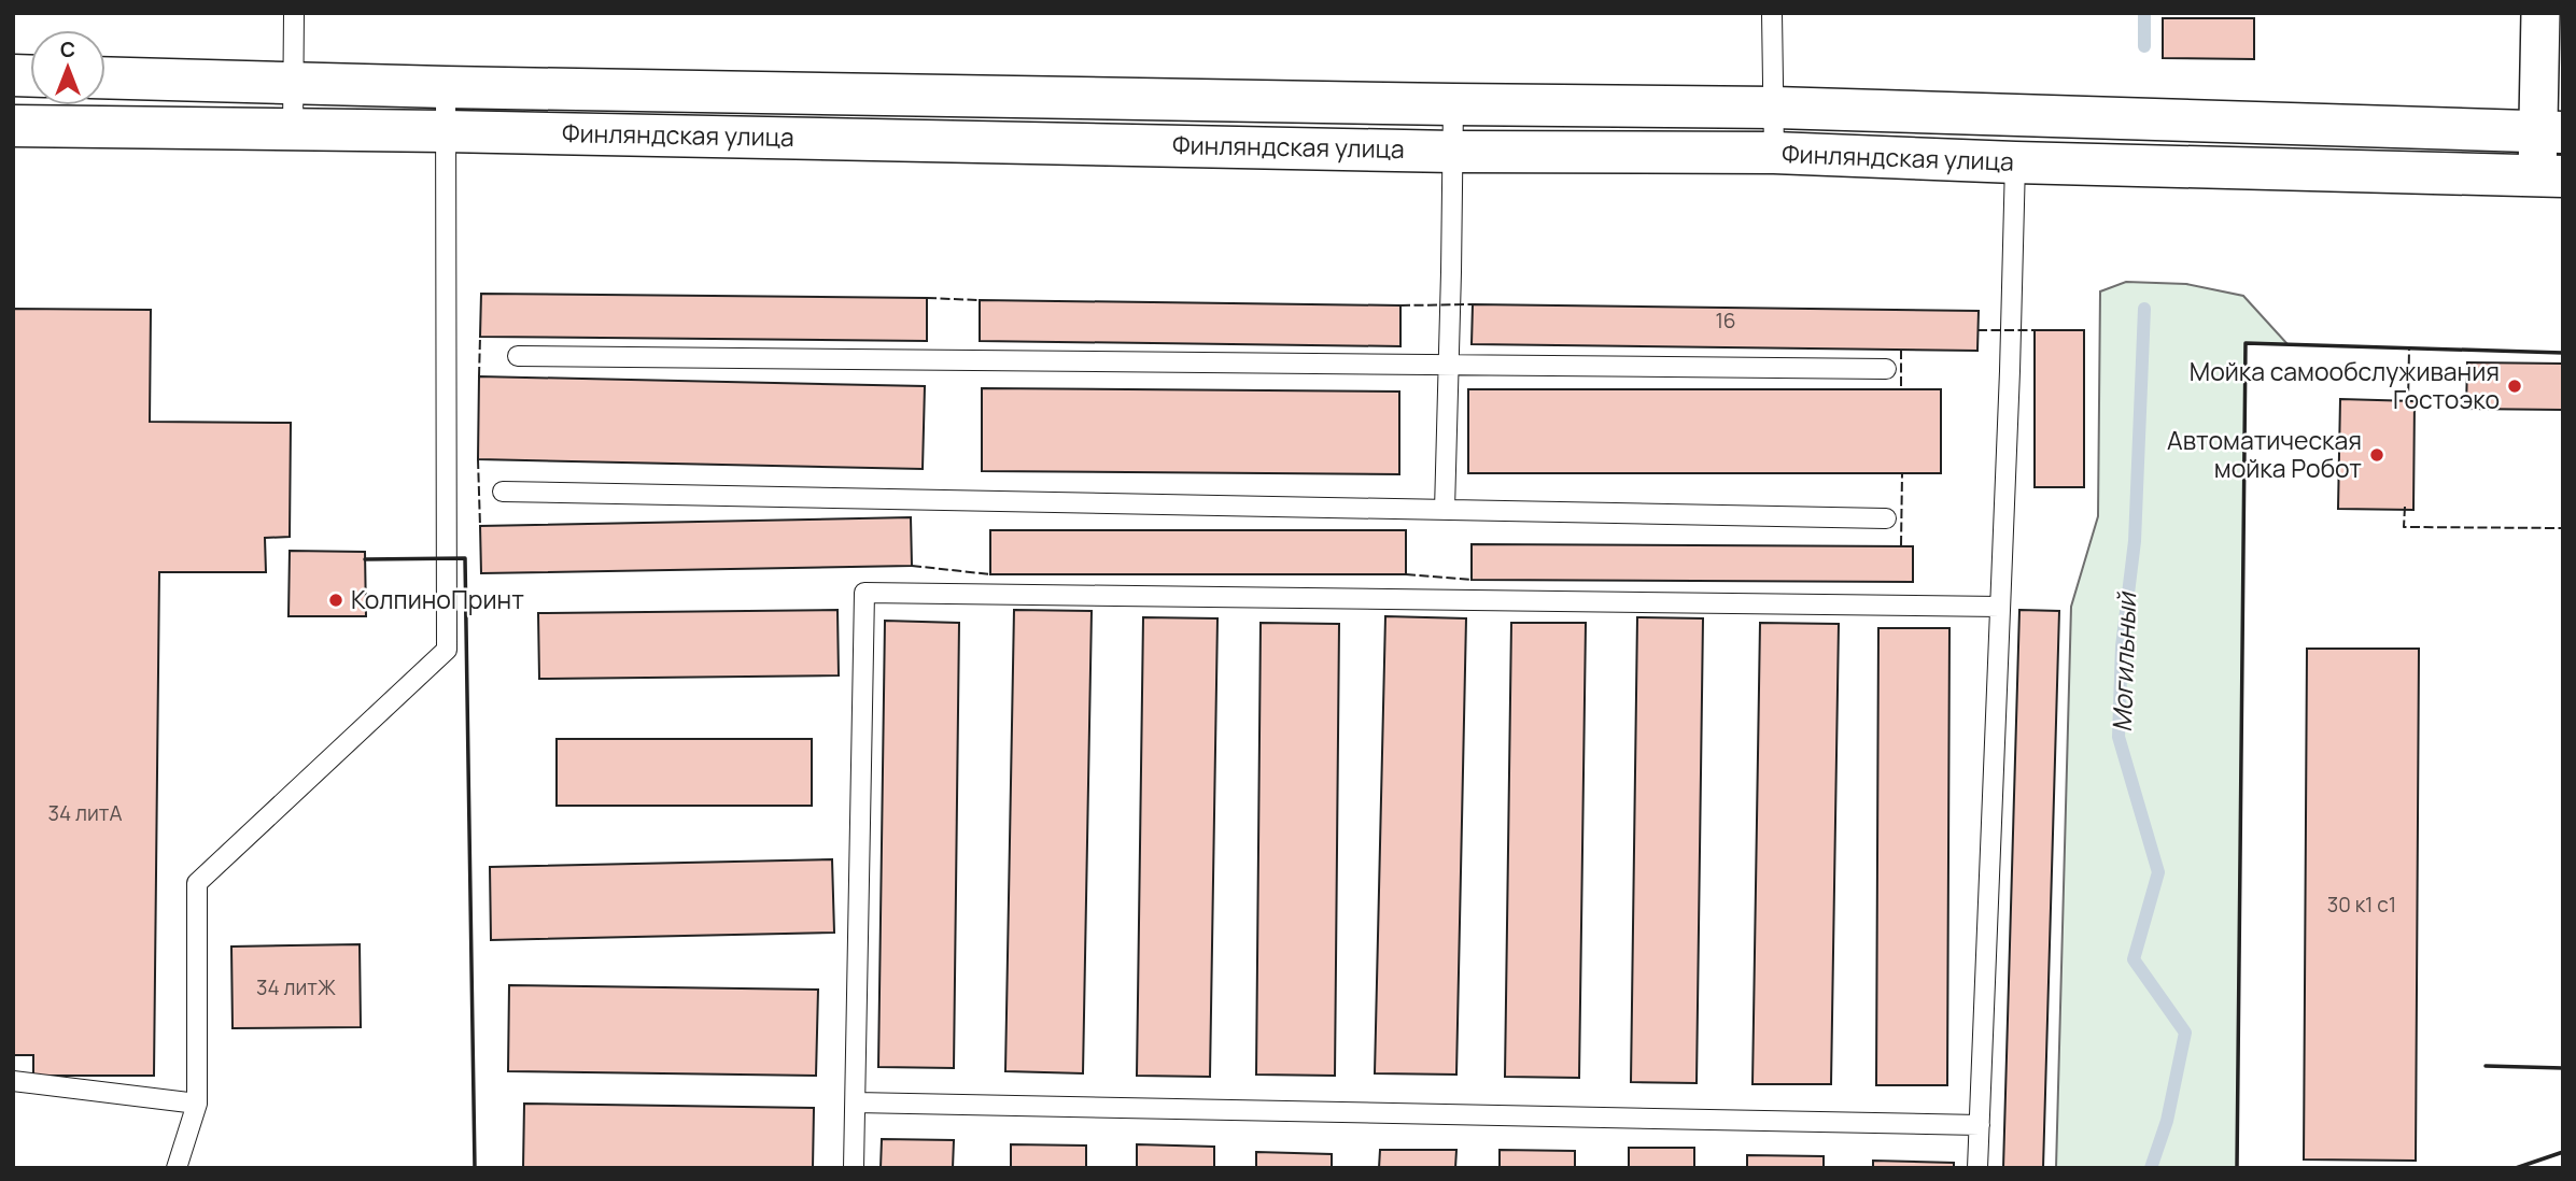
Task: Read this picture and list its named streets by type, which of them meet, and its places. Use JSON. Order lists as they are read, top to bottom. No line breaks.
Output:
{"streets":{"street":["Финляндская улица"]},"water":["Могильный"],"places":["Мойка самообслуживания Гостоэко","Автоматическая мойка Робот","КолпиноПринт"],"house_numbers":["16","34 литА","30 к1 с1","34 литЖ"],"north":"top"}
